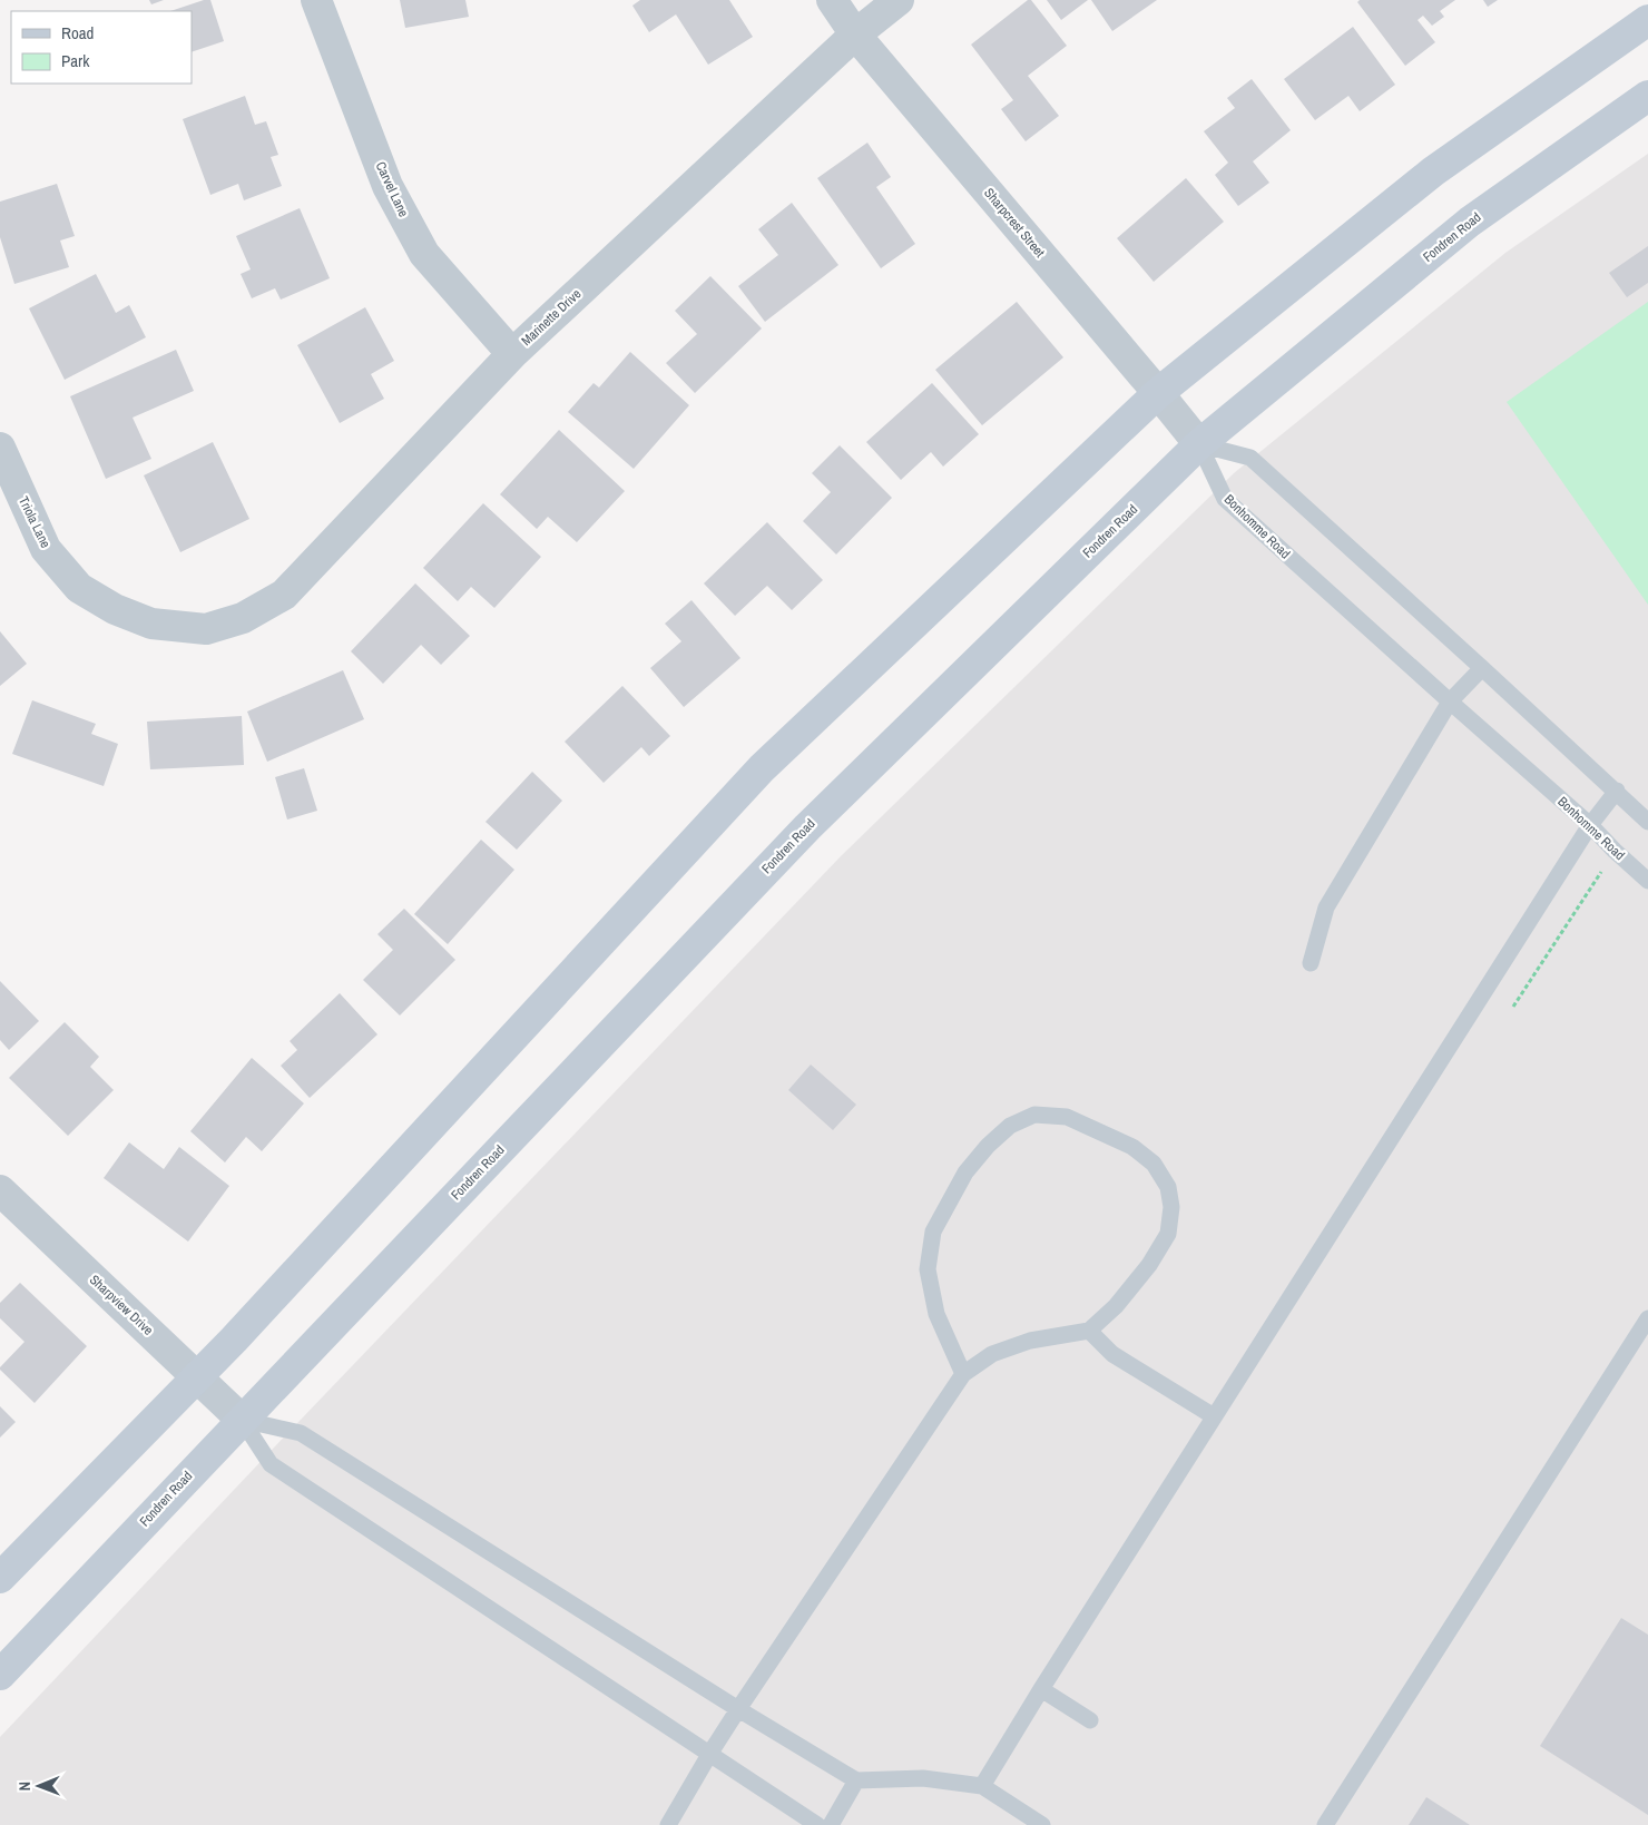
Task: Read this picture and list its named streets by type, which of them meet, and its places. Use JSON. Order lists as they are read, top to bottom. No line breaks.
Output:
{"streets":{"main road":["Fondren Road"],"street":["Carvel Lane","Sharpcrest Street","Marinette Drive","Triola Lane","Sharpview Drive"],"lane":["Bonhomme Road"]},"crossings":[["Carvel Lane","Marinette Drive"],["Sharpcrest Street","Fondren Road"],["Sharpcrest Street","Marinette Drive"],["Sharpcrest Street","Bonhomme Road"],["Fondren Road","Bonhomme Road"],["Fondren Road","Sharpview Drive"],["Marinette Drive","Triola Lane"]],"legend":["Road","Park"],"north":"left"}
